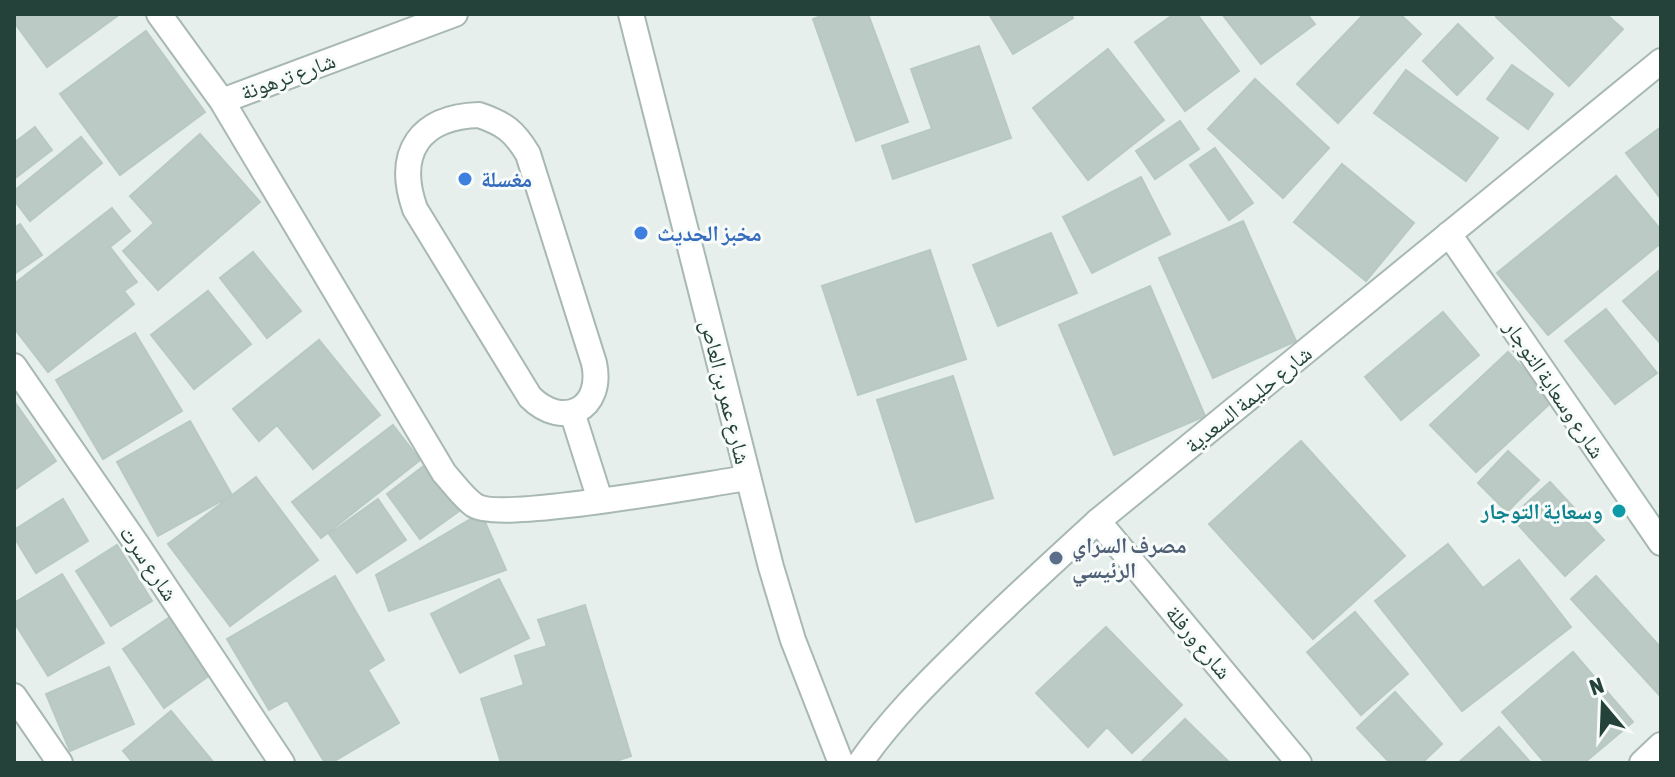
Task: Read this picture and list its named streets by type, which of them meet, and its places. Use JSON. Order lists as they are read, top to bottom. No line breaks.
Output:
{"streets":{"street":["شارع ترهونة","شارع وسعاية التوجار","شارع عمر بن العاص","شارع حليمة السعدية","شارع سرت","شارع ورفلة"]},"crossings":[["شارع وسعاية التوجار","شارع حليمة السعدية"],["شارع حليمة السعدية","شارع ورفلة"]],"places":["مغسلة","مخبز الحديث","وسعاية التوجار","مصرف السراي الرئيسي"],"north":"top"}
